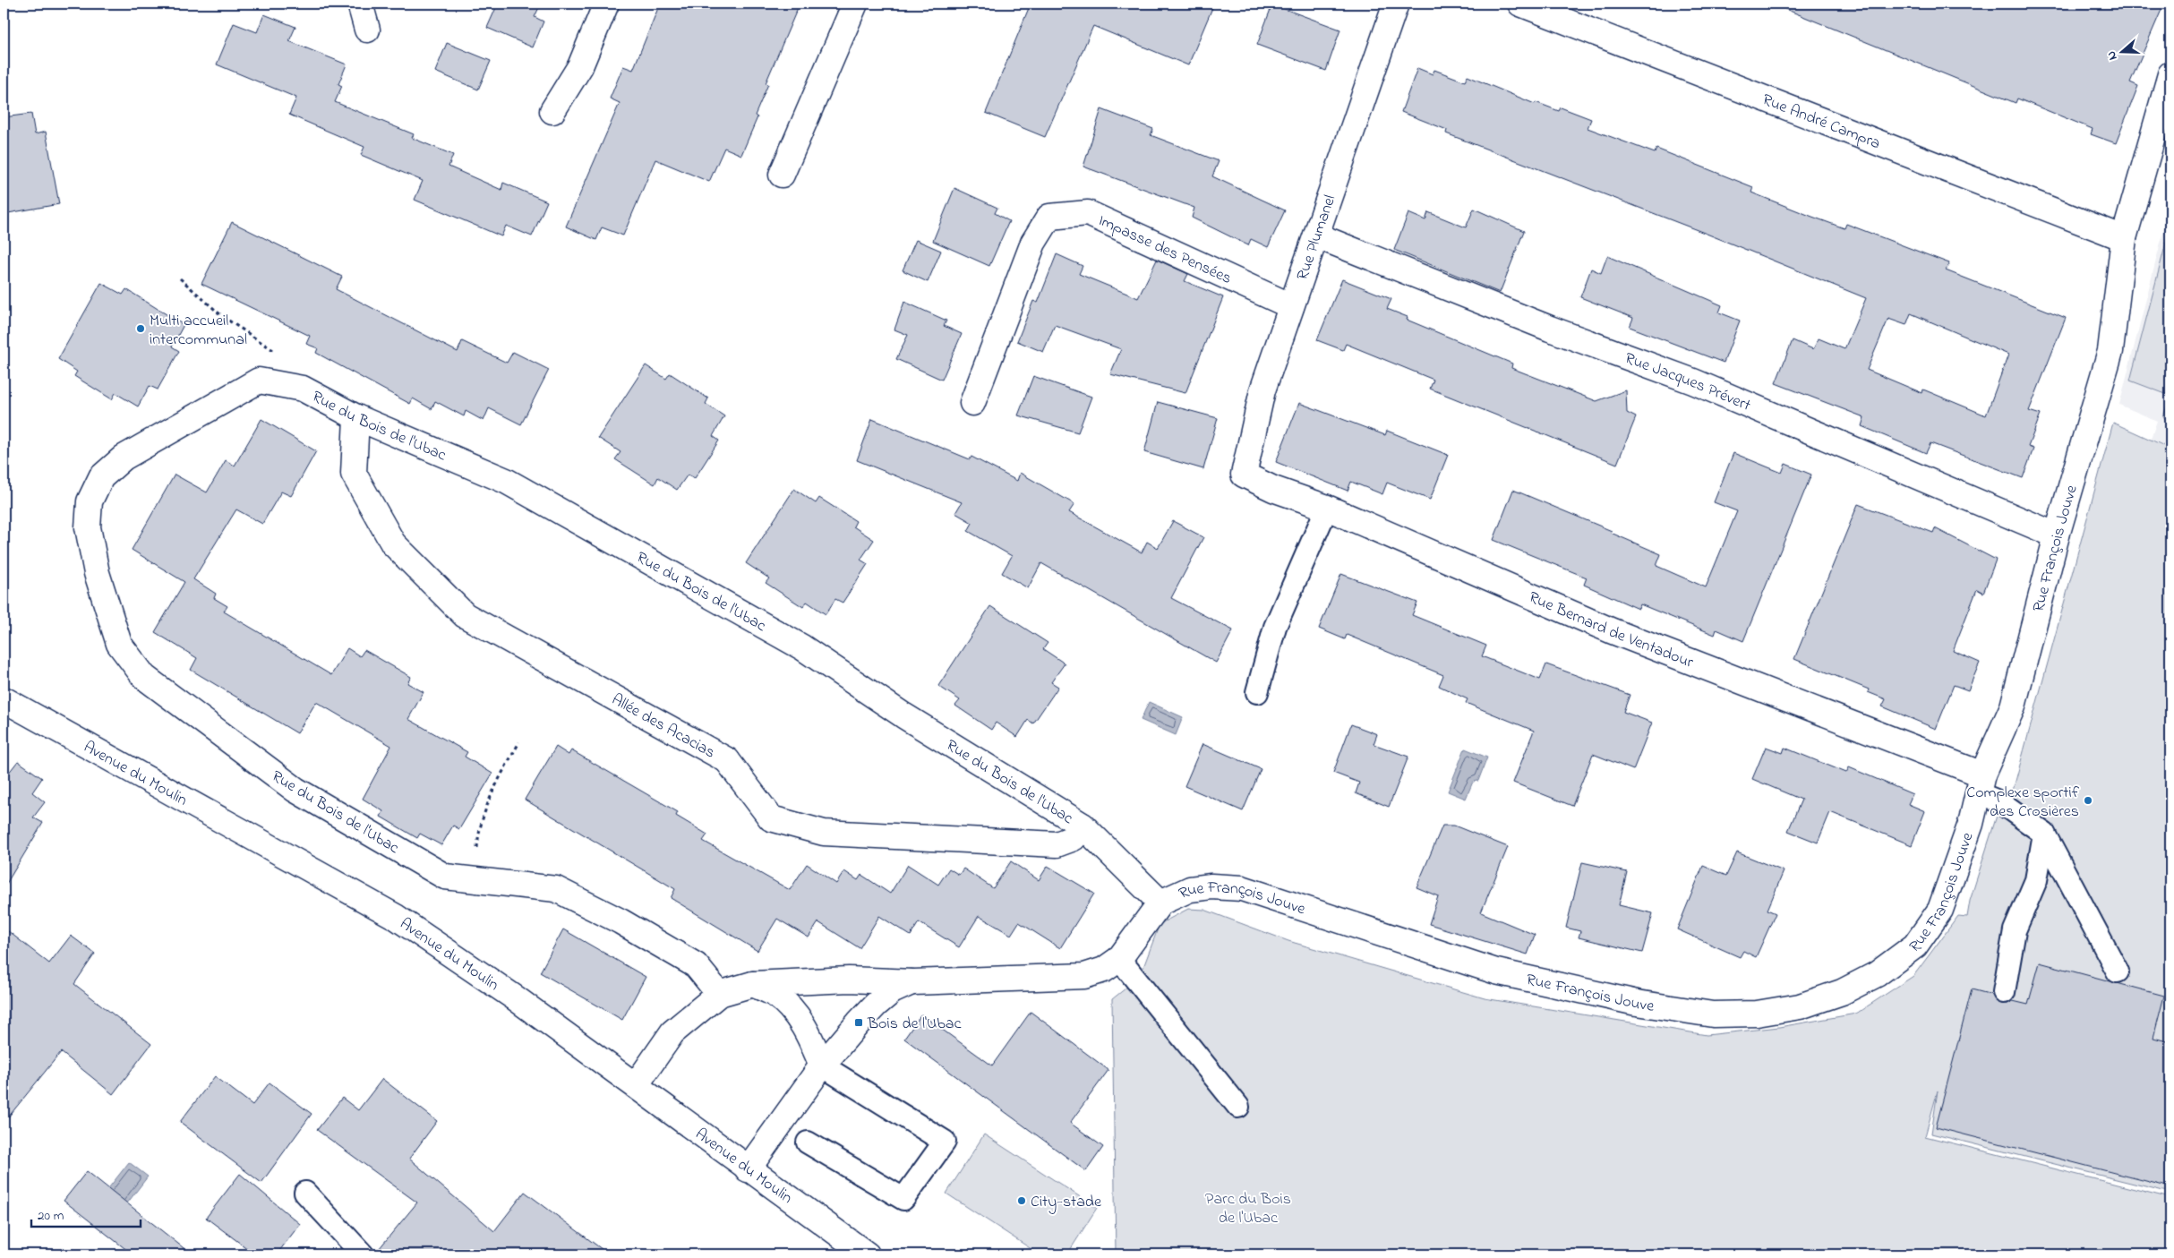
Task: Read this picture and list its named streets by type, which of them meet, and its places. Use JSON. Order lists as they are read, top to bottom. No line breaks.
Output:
{"streets":{"street":["Rue André Campra","Rue Plumanel","Impasse des Pensées","Rue Jacques Prévert","Rue du Bois de l'Ubac","Rue François Jouve","Rue Bernard de Ventadour","Allée des Acacias","Avenue du Moulin"]},"crossings":[["Rue André Campra","Rue François Jouve"],["Rue Plumanel","Impasse des Pensées"],["Rue Plumanel","Rue Jacques Prévert"],["Rue Plumanel","Rue Bernard de Ventadour"],["Rue Jacques Prévert","Rue François Jouve"],["Rue du Bois de l'Ubac","Rue François Jouve"],["Rue du Bois de l'Ubac","Allée des Acacias"],["Rue François Jouve","Rue Bernard de Ventadour"]],"parks":["Parc du Bois de l'Ubac"],"places":{"other":["Multi accueil intercommunal","Complexe sportif des Crosières","City-stade"],"transit":["Bois de l'Ubac"]},"scale_bar":"20 m","north":"left"}
